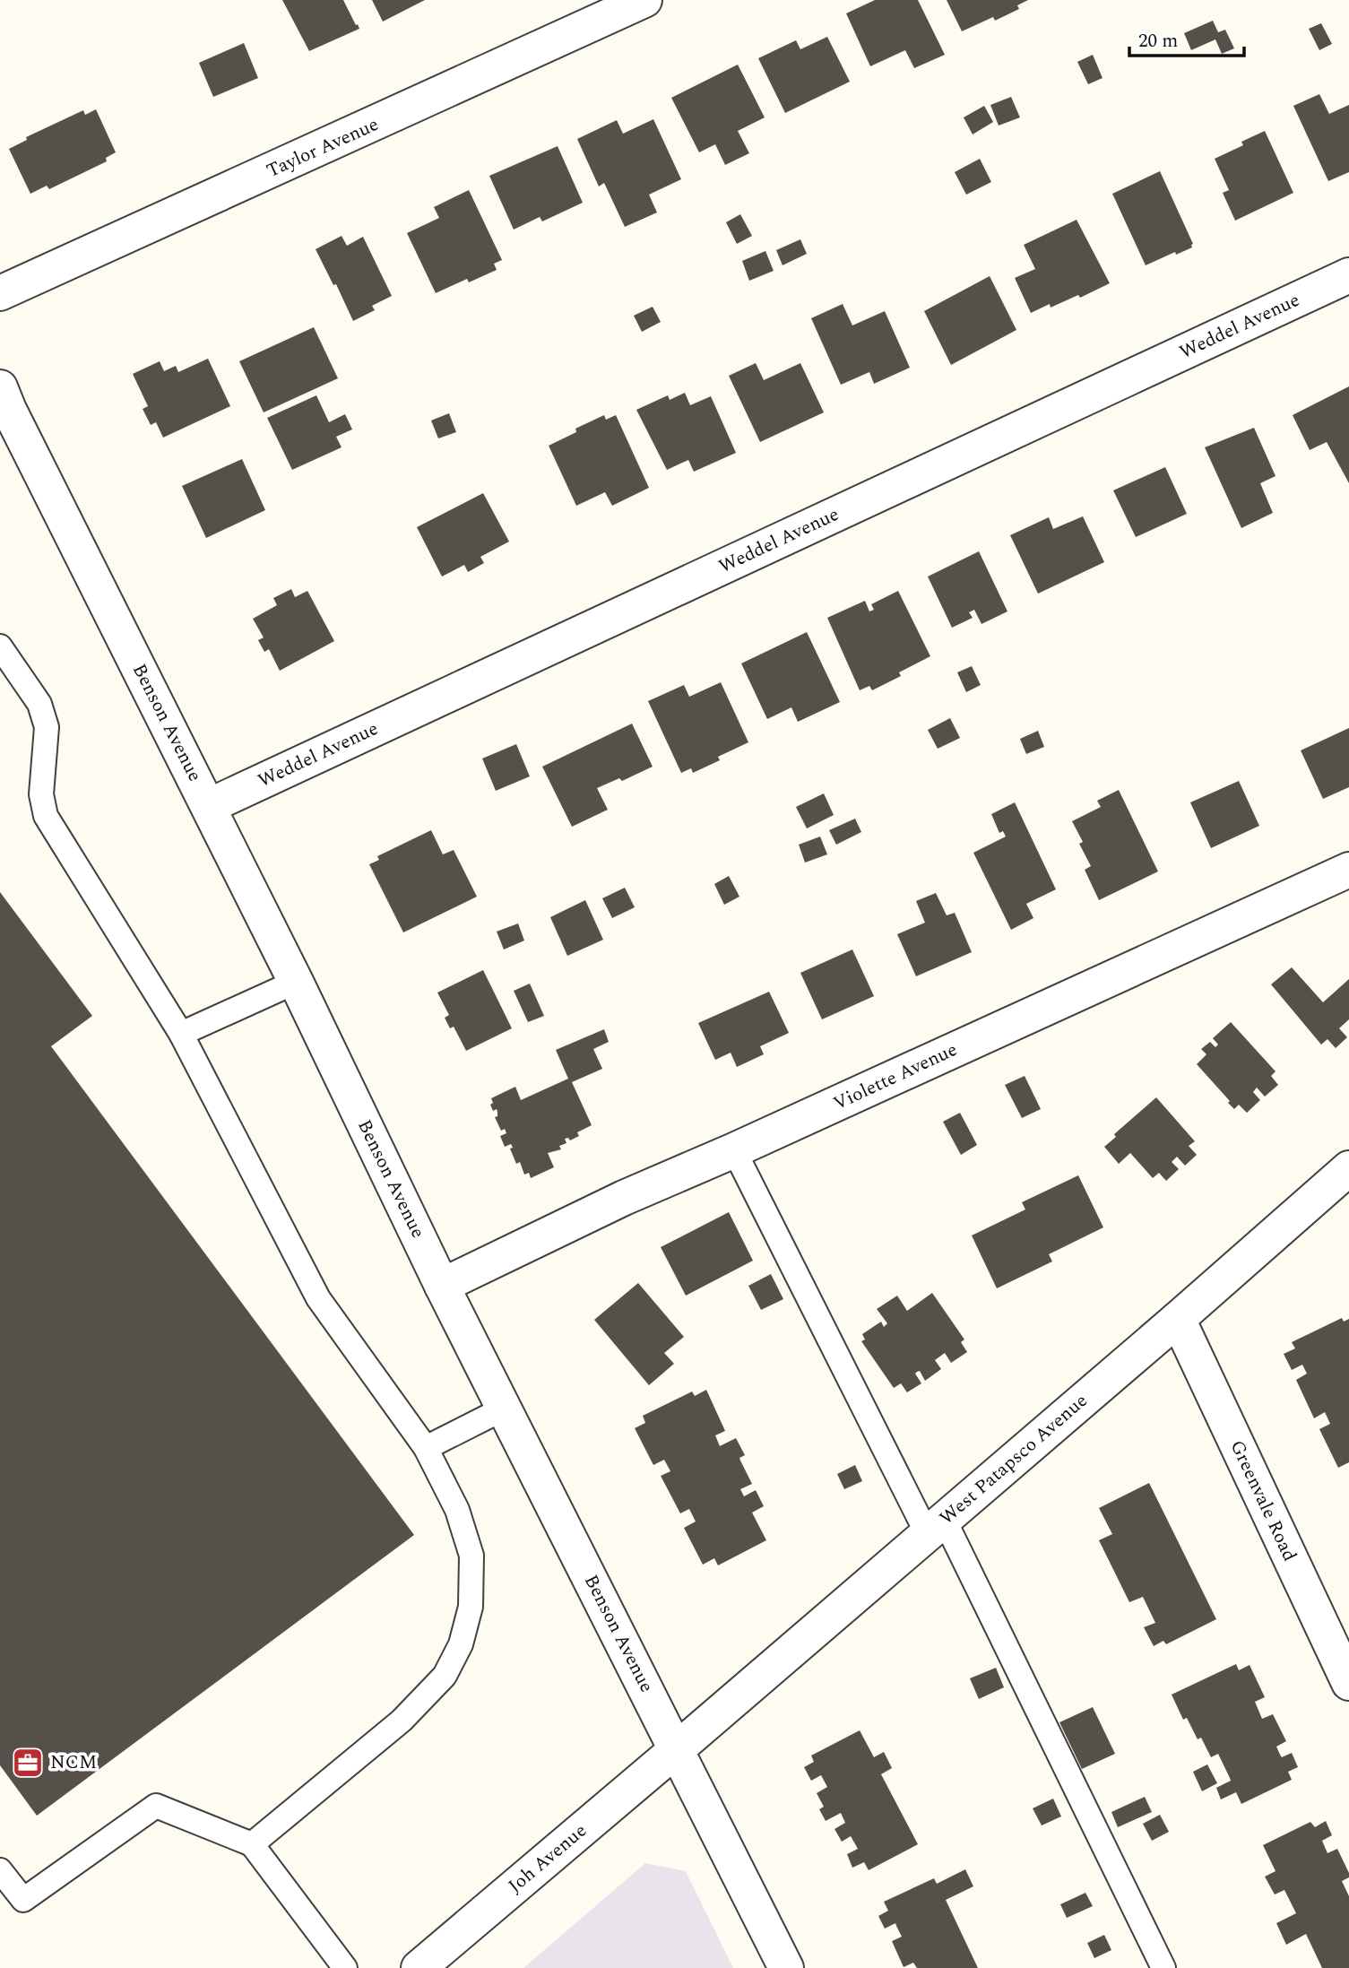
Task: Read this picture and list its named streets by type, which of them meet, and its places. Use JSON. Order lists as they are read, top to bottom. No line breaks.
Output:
{"streets":{"street":["Taylor Avenue","Weddel Avenue","Benson Avenue","Violette Avenue","West Patapsco Avenue","Greenvale Road","Joh Avenue"]},"crossings":[["Weddel Avenue","Benson Avenue"],["Benson Avenue","Violette Avenue"],["Benson Avenue","West Patapsco Avenue"],["Benson Avenue","Joh Avenue"],["West Patapsco Avenue","Greenvale Road"],["West Patapsco Avenue","Joh Avenue"]],"places":{"office":["NCM"]},"scale_bar":"20 m"}
